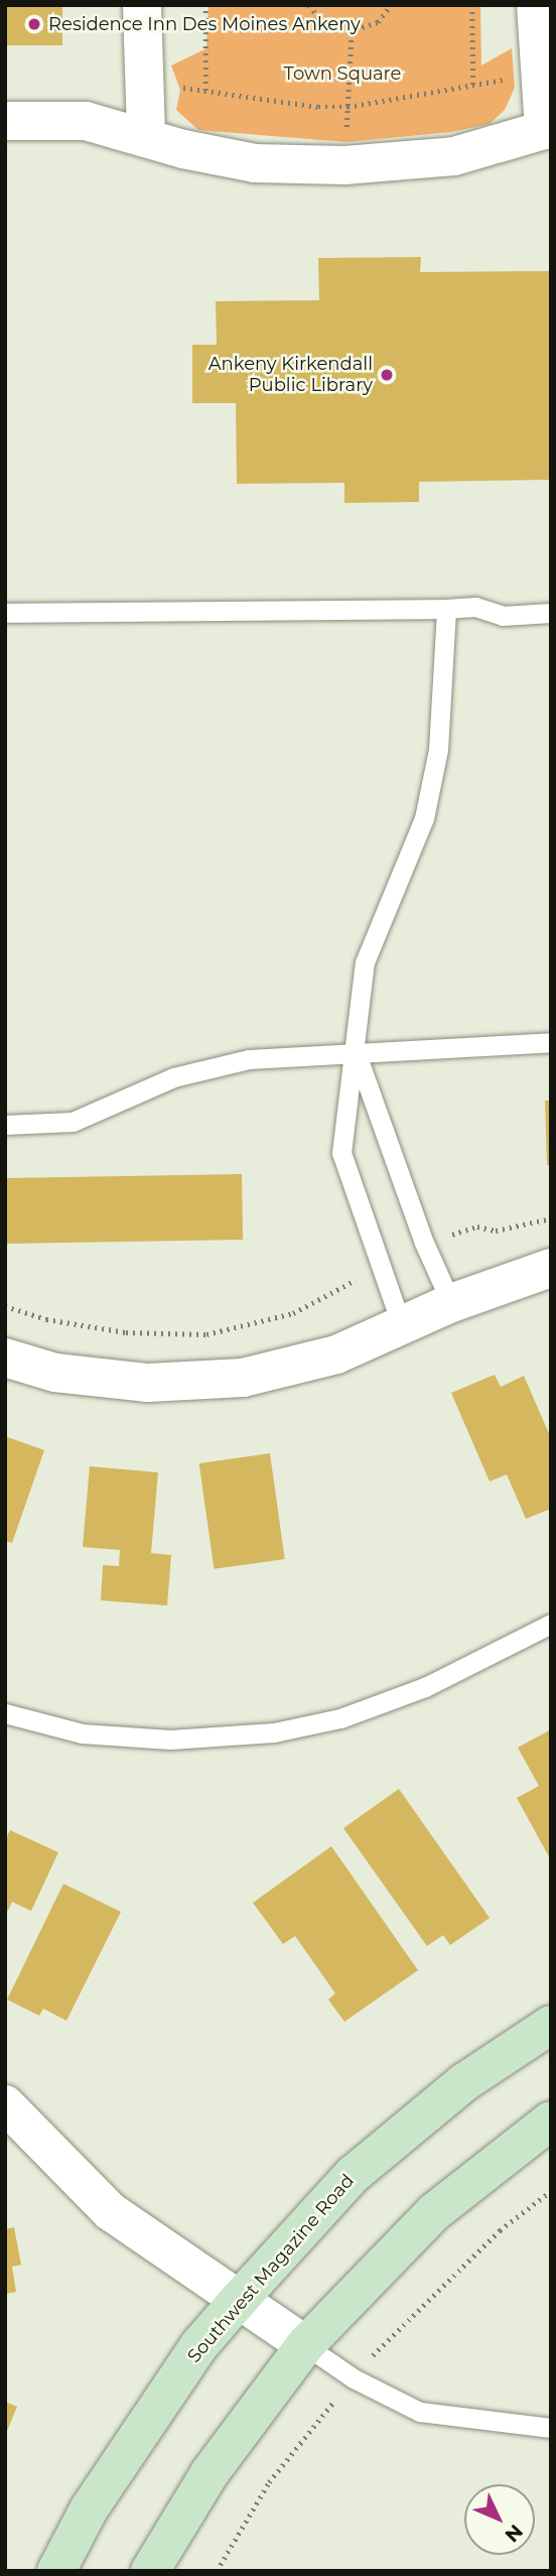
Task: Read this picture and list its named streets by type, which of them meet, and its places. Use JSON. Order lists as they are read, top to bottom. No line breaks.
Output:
{"streets":{"main road":["Southwest Magazine Road"]},"parks":["Town Square"],"places":["Residence Inn Des Moines Ankeny","Ankeny Kirkendall Public Library"],"north":"bottom right"}
